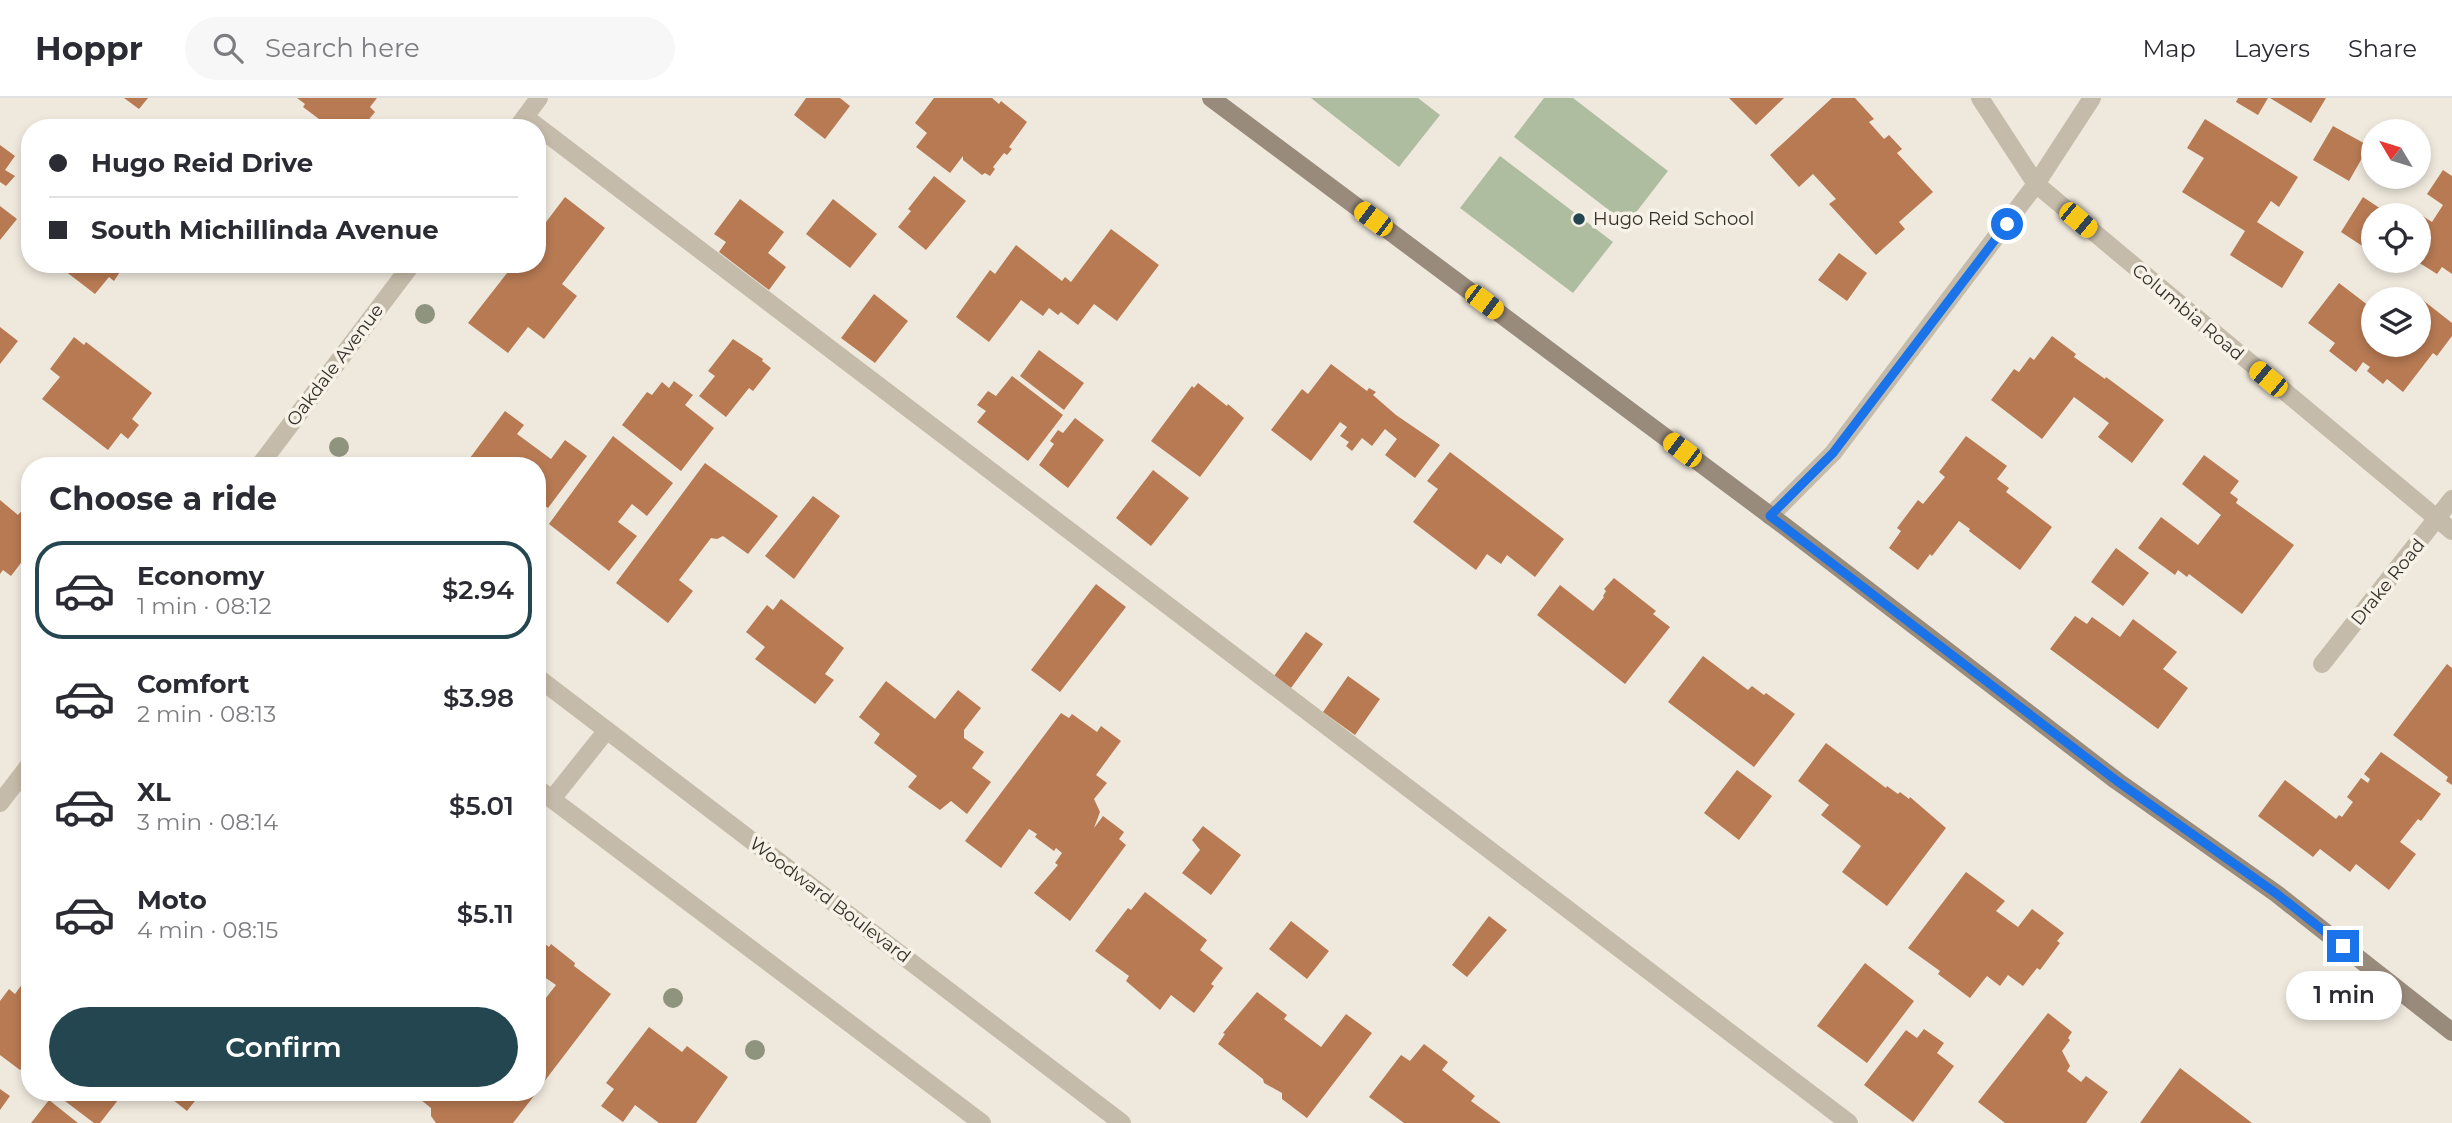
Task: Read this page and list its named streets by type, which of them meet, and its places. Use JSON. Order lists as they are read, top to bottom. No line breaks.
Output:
{"streets":{"street":["Columbia Road","Oakdale Avenue","Drake Road","Woodward Boulevard"]},"crossings":[["Columbia Road","Drake Road"]],"places":["Hugo Reid School"],"north":"top left","page":{"header":"Hoppr","search":"Search here","nav":["Map","Layers","Share"],"banner":["Hugo Reid Drive","South Michillinda Avenue"],"heading":"Choose a ride","list":[{"name":"Economy","note":"1 min · 08:12","value":"$2.94"},{"name":"Comfort","note":"2 min · 08:13","value":"$3.98"},{"name":"XL","note":"3 min · 08:14","value":"$5.01"},{"name":"Moto","note":"4 min · 08:15","value":"$5.11"}],"bubble":"1 min","buttons":"Confirm"}}
